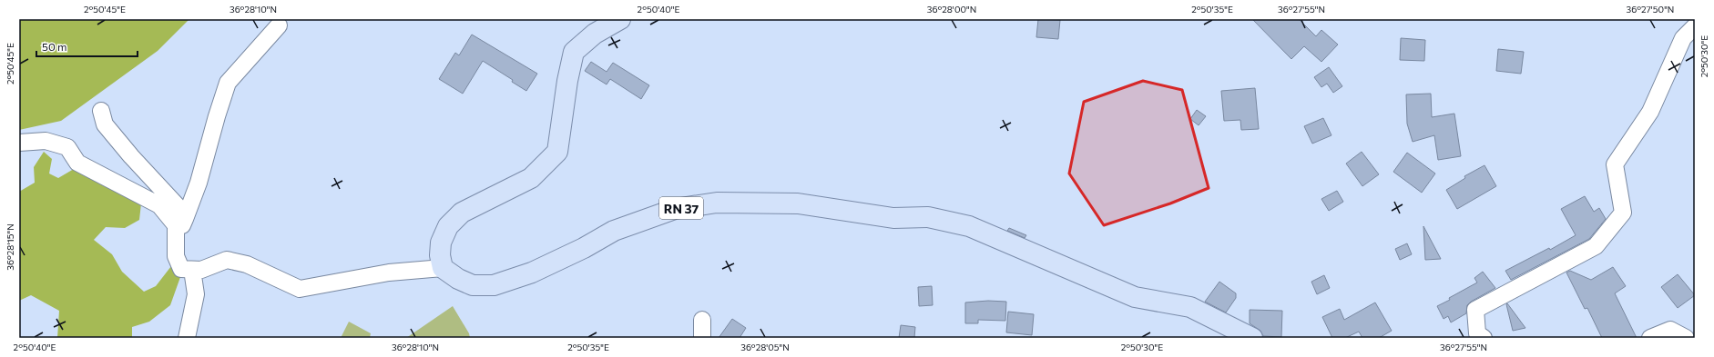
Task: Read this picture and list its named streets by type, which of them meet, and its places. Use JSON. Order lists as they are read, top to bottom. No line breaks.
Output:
{"streets":{"main road":["RN 37"]},"scale_bar":"50 m","coordinates":["2°50'45\"E","36°28'10\"N","2°50'40\"E","36°28'00\"N","2°50'35\"E","36°27'55\"N","36°27'50\"N","2°50'30\"E","36°28'15\"N","36°28'05\"N"]}
